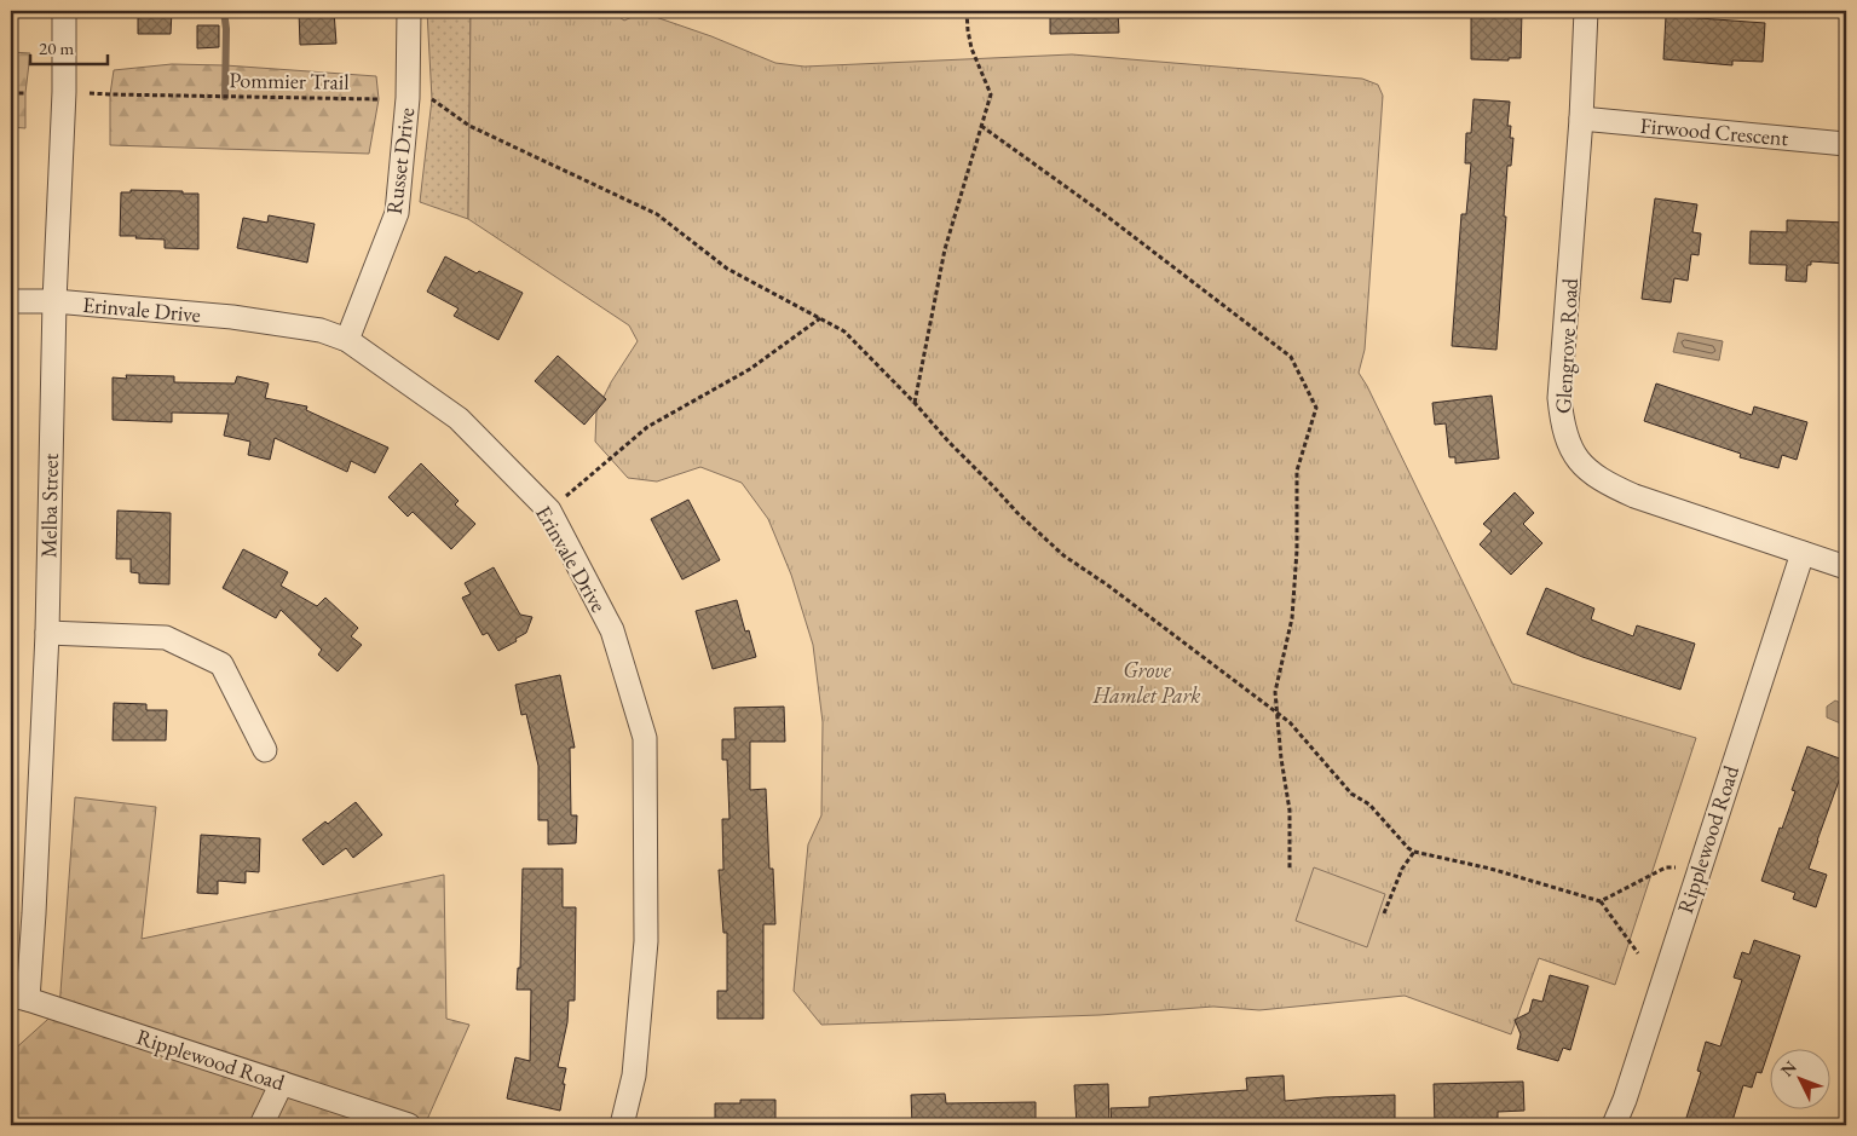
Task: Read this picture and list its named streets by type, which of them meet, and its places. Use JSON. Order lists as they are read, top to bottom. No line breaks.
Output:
{"streets":{"street":["Firwood Crescent","Russet Drive","Erinvale Drive","Glengrove Road","Melba Street","Ripplewood Road"],"path":["Pommier Trail"]},"crossings":[["Firwood Crescent","Glengrove Road"],["Russet Drive","Erinvale Drive"],["Erinvale Drive","Melba Street"],["Glengrove Road","Ripplewood Road"],["Melba Street","Ripplewood Road"]],"parks":["Grove Hamlet Park"],"scale_bar":"20 m","north":"top left"}
